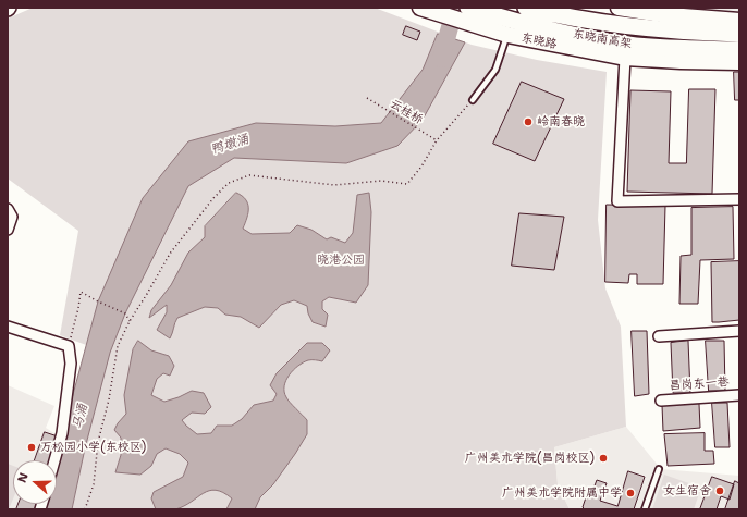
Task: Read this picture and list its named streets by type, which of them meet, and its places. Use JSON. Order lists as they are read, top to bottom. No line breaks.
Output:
{"streets":{"highway":["东晓南高架"],"main road":["东晓路"],"street":["昌岗东一巷"],"path":["云桂桥"]},"crossings":[["东晓南高架","东晓路"]],"water":["鸭墩涌","马涌"],"parks":["晓港公园"],"places":["岭南春晓","万松园小学(东校区)","广州美术学院(昌岗校区)","女生宿舍","广州美术学院附属中学"],"north":"left"}
